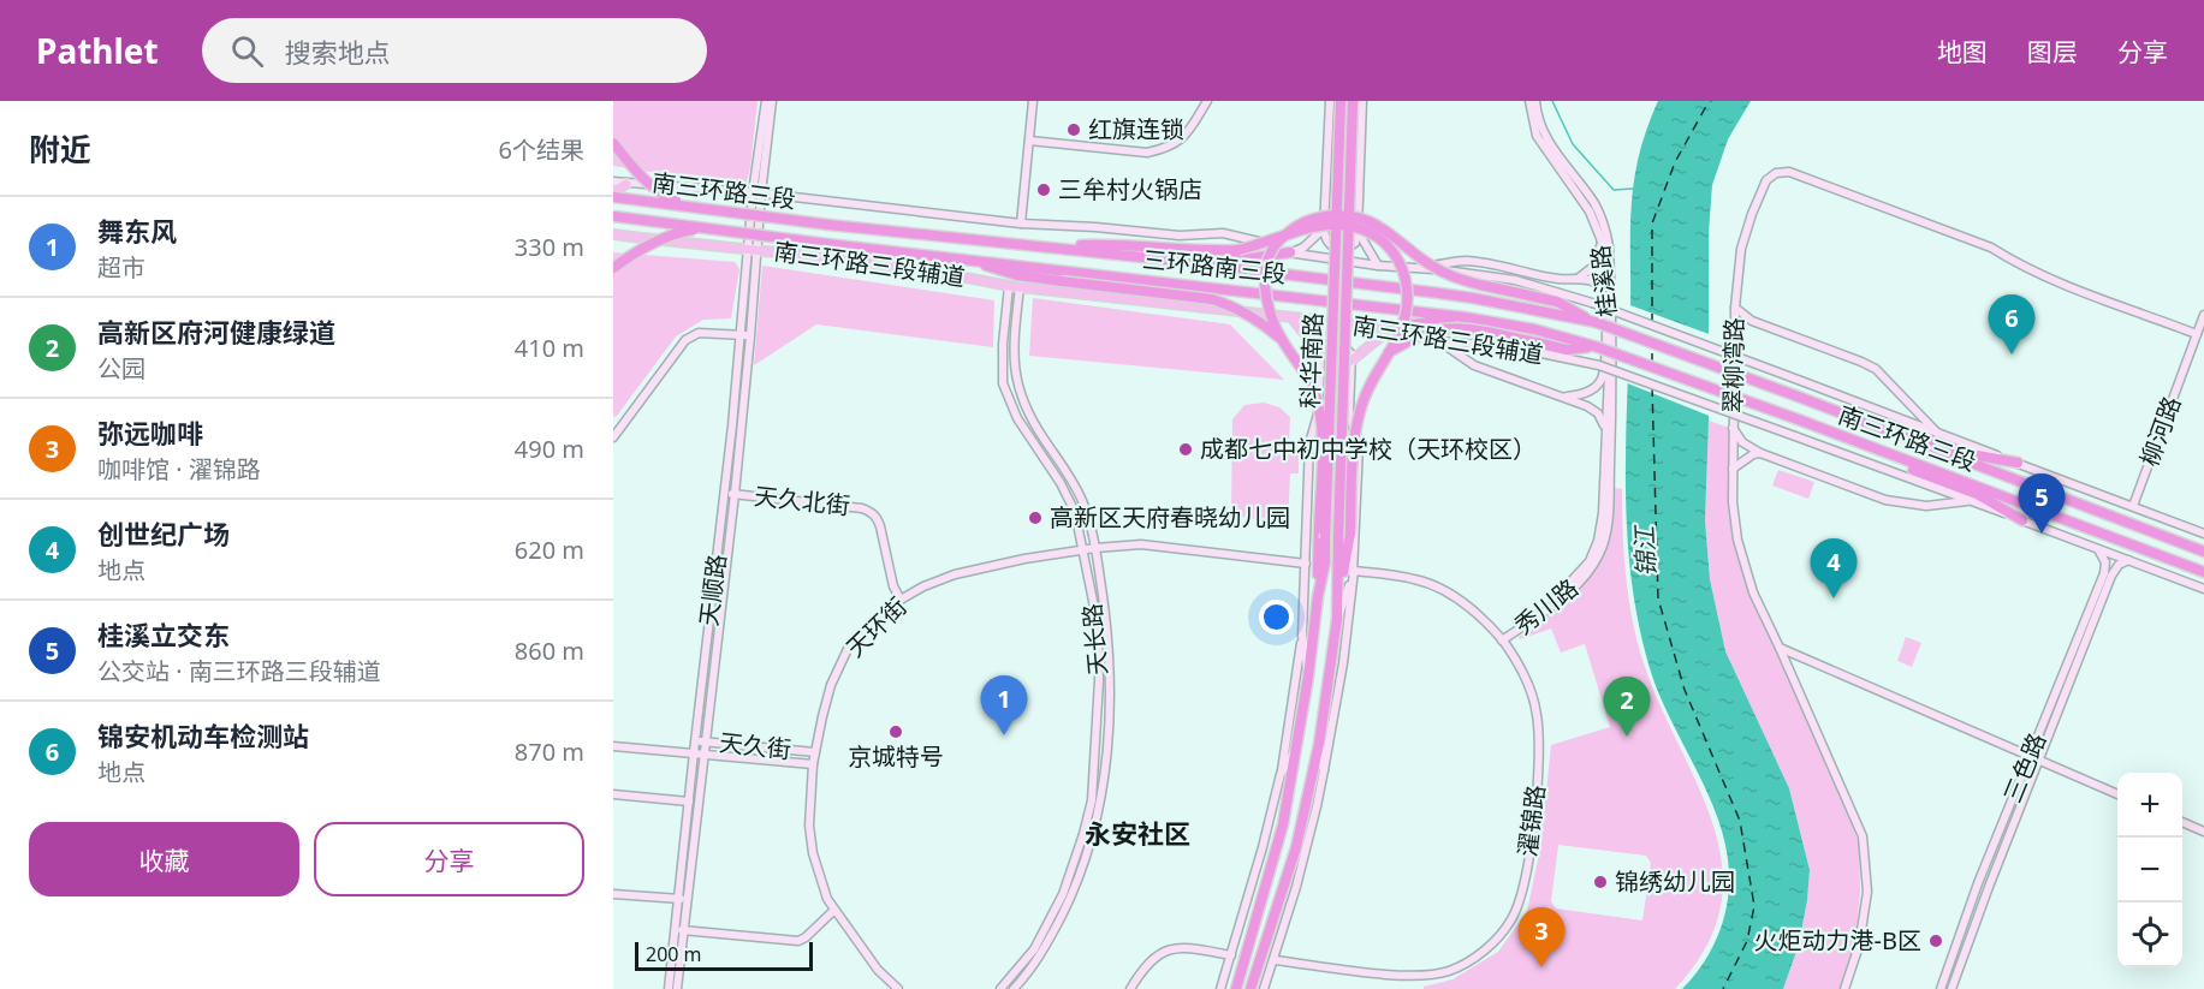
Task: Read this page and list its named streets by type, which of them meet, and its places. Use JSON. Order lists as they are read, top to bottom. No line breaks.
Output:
{"streets":{"highway":["南三环路三段","三环路南三段","科华南路"],"main road":["南三环路三段辅道"],"street":["桂溪路","翠柳湾路","柳河路","天久北街","天顺路","秀川路","天环街","天长路","天久街","三色路","濯锦路"]},"crossings":[["南三环路三段","三环路南三段"],["南三环路三段辅道","天顺路"],["南三环路三段辅道","天长路"],["南三环路三段辅道","三色路"],["桂溪路","秀川路"],["科华南路","濯锦路"],["翠柳湾路","柳河路"],["天久北街","天顺路"],["天久北街","天环街"],["天顺路","天久街"],["秀川路","濯锦路"],["天环街","天长路"],["天环街","天久街"]],"districts":["永安社区"],"water":["锦江"],"places":["红旗连锁","三牟村火锅店","成都七中初中学校（天环校区）","高新区天府春晓幼儿园","京城特号","锦绣幼儿园","火炬动力港-B区"],"scale_bar":"200 m","page":{"header":"Pathlet","search":"搜索地点","nav":["地图","图层","分享"],"heading":["附近","6个结果"],"list":[{"mark":"1","name":"舞东风","note":"超市","value":"330 m"},{"mark":"2","name":"高新区府河健康绿道","note":"公园","value":"410 m"},{"mark":"3","name":"弥远咖啡","note":"咖啡馆 · 濯锦路","value":"490 m"},{"mark":"4","name":"创世纪广场","note":"地点","value":"620 m"},{"mark":"5","name":"桂溪立交东","note":"公交站 · 南三环路三段辅道","value":"860 m"},{"mark":"6","name":"锦安机动车检测站","note":"地点","value":"870 m"}],"pins":["6","5","4","1","2","3"],"map_buttons":["+","−"],"buttons":["收藏","分享"],"scale":"200 m"}}
